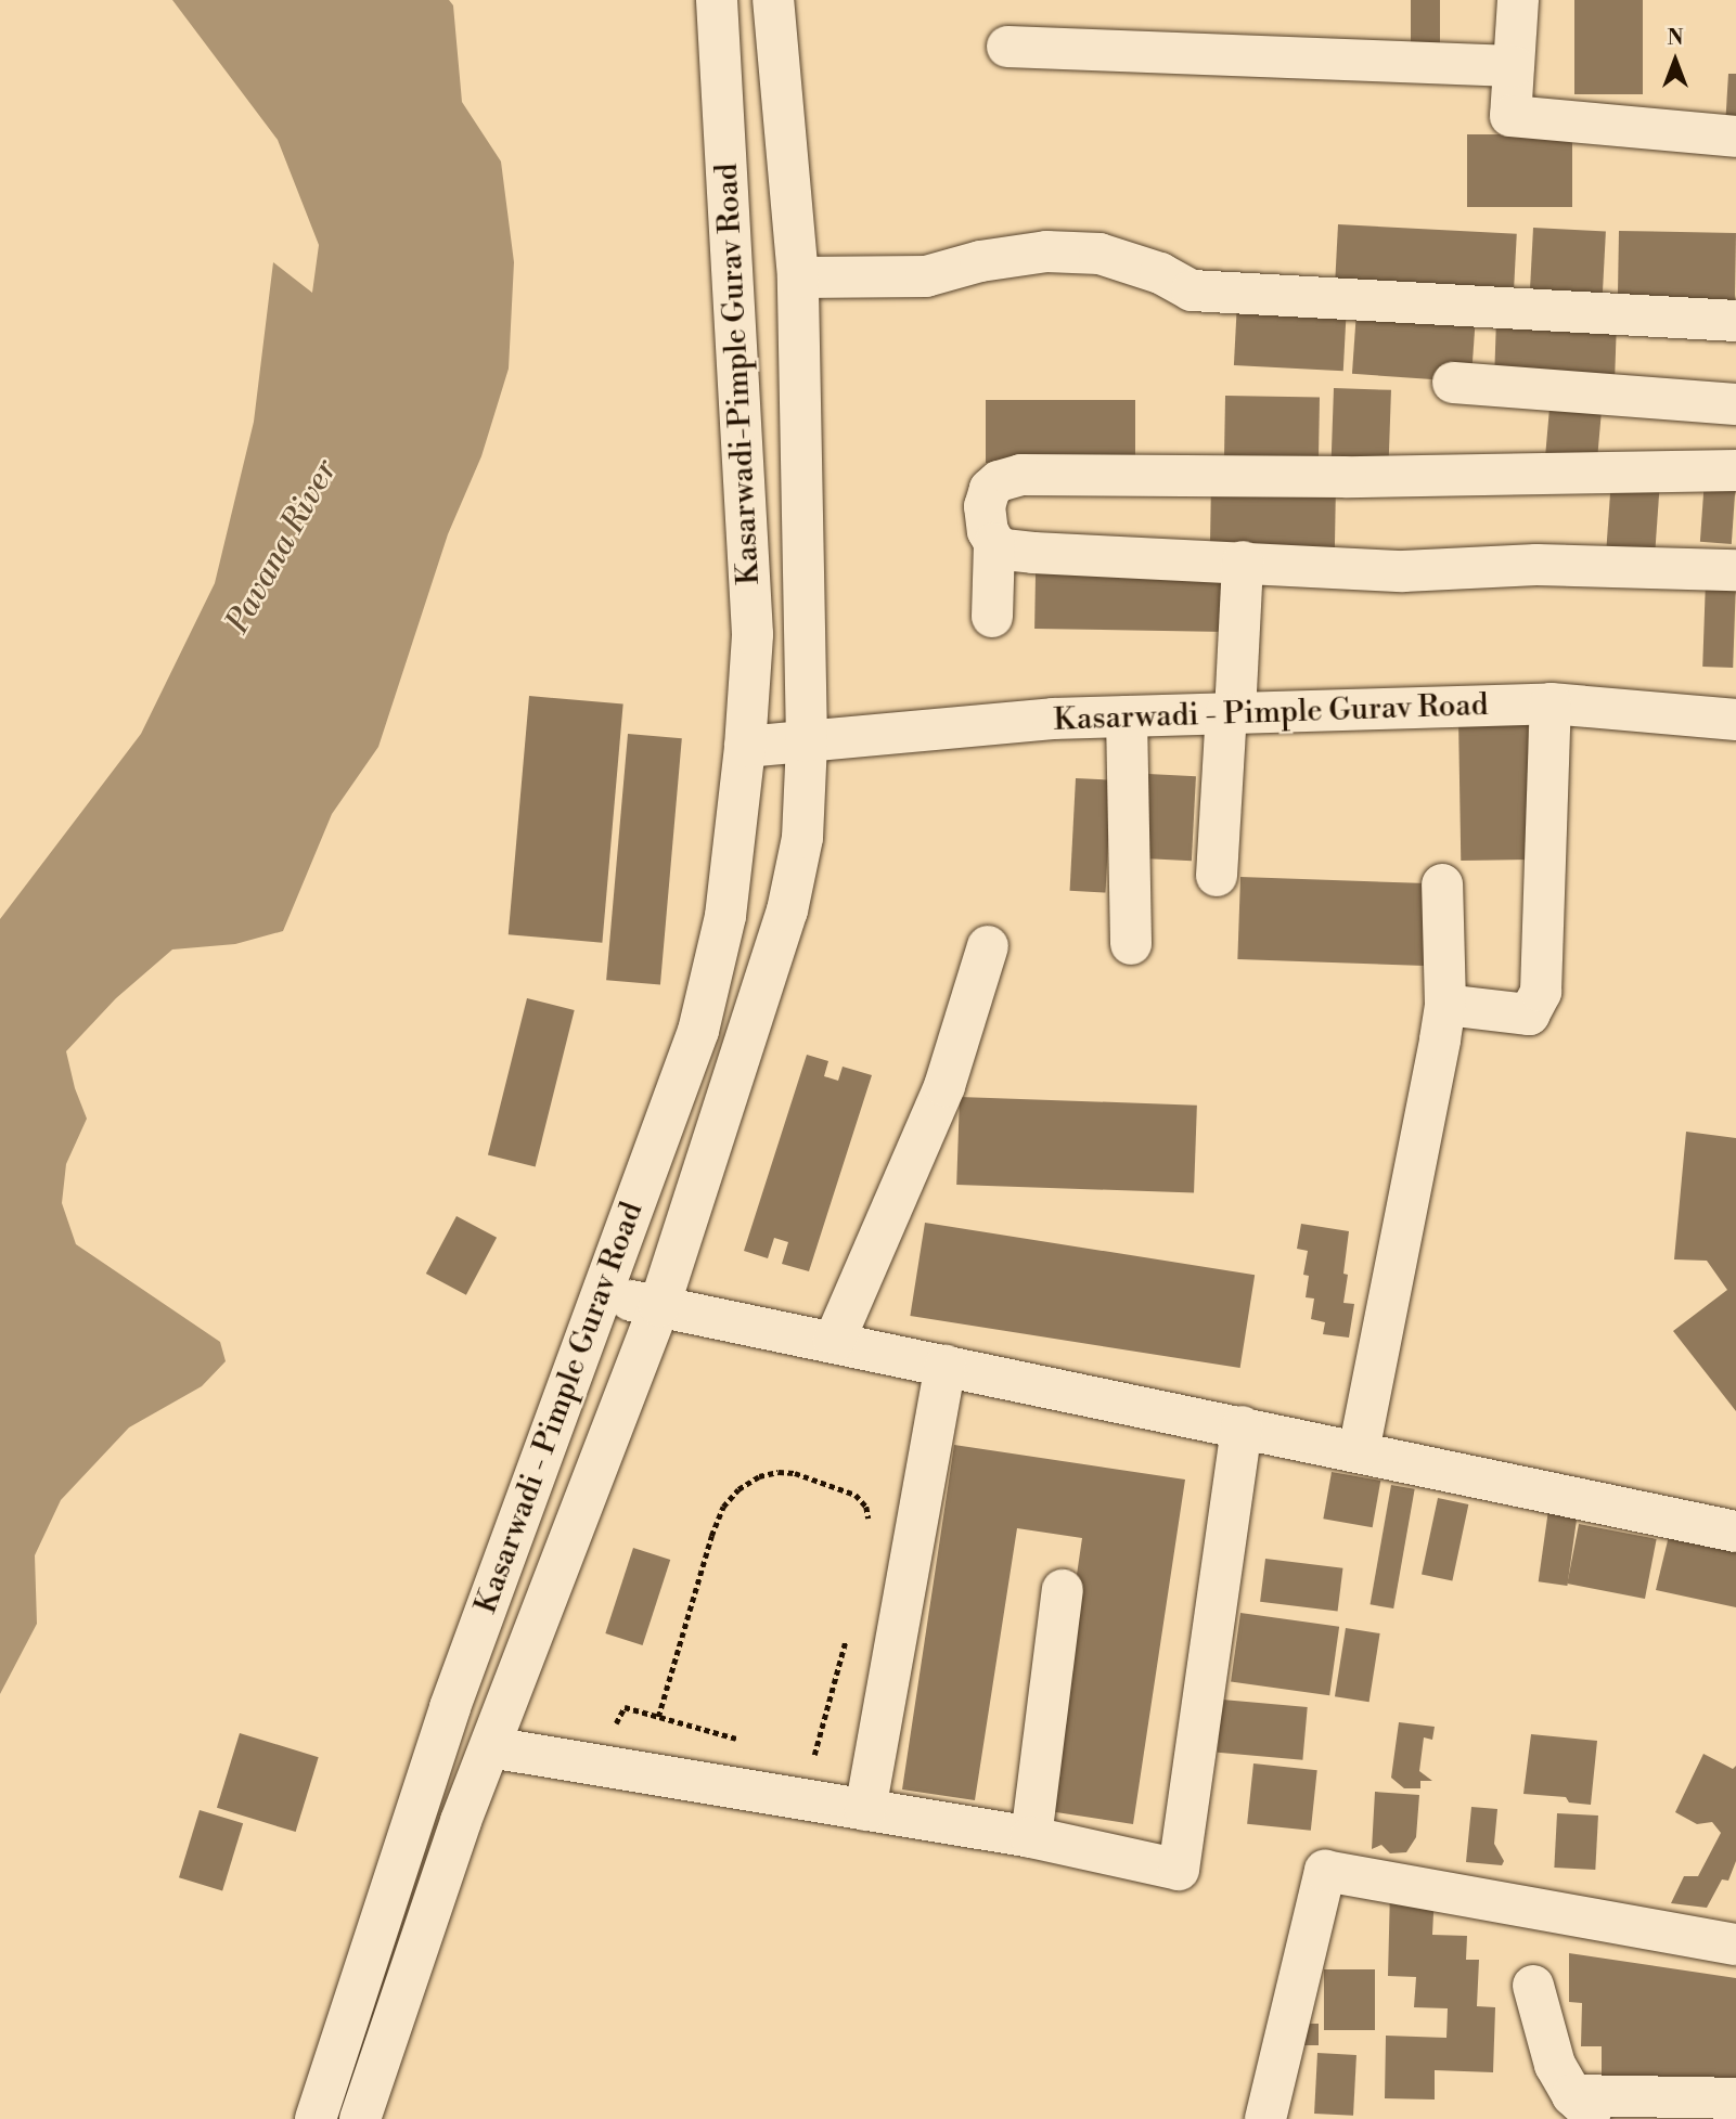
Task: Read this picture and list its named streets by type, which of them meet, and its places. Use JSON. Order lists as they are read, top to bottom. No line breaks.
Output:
{"streets":{"street":["Kasarwadi-Pimple Gurav Road","Kasarwadi - Pimple Gurav Road"]},"crossings":[["Kasarwadi-Pimple Gurav Road","Kasarwadi - Pimple Gurav Road"]],"water":["Pavana River"],"north":"top"}
